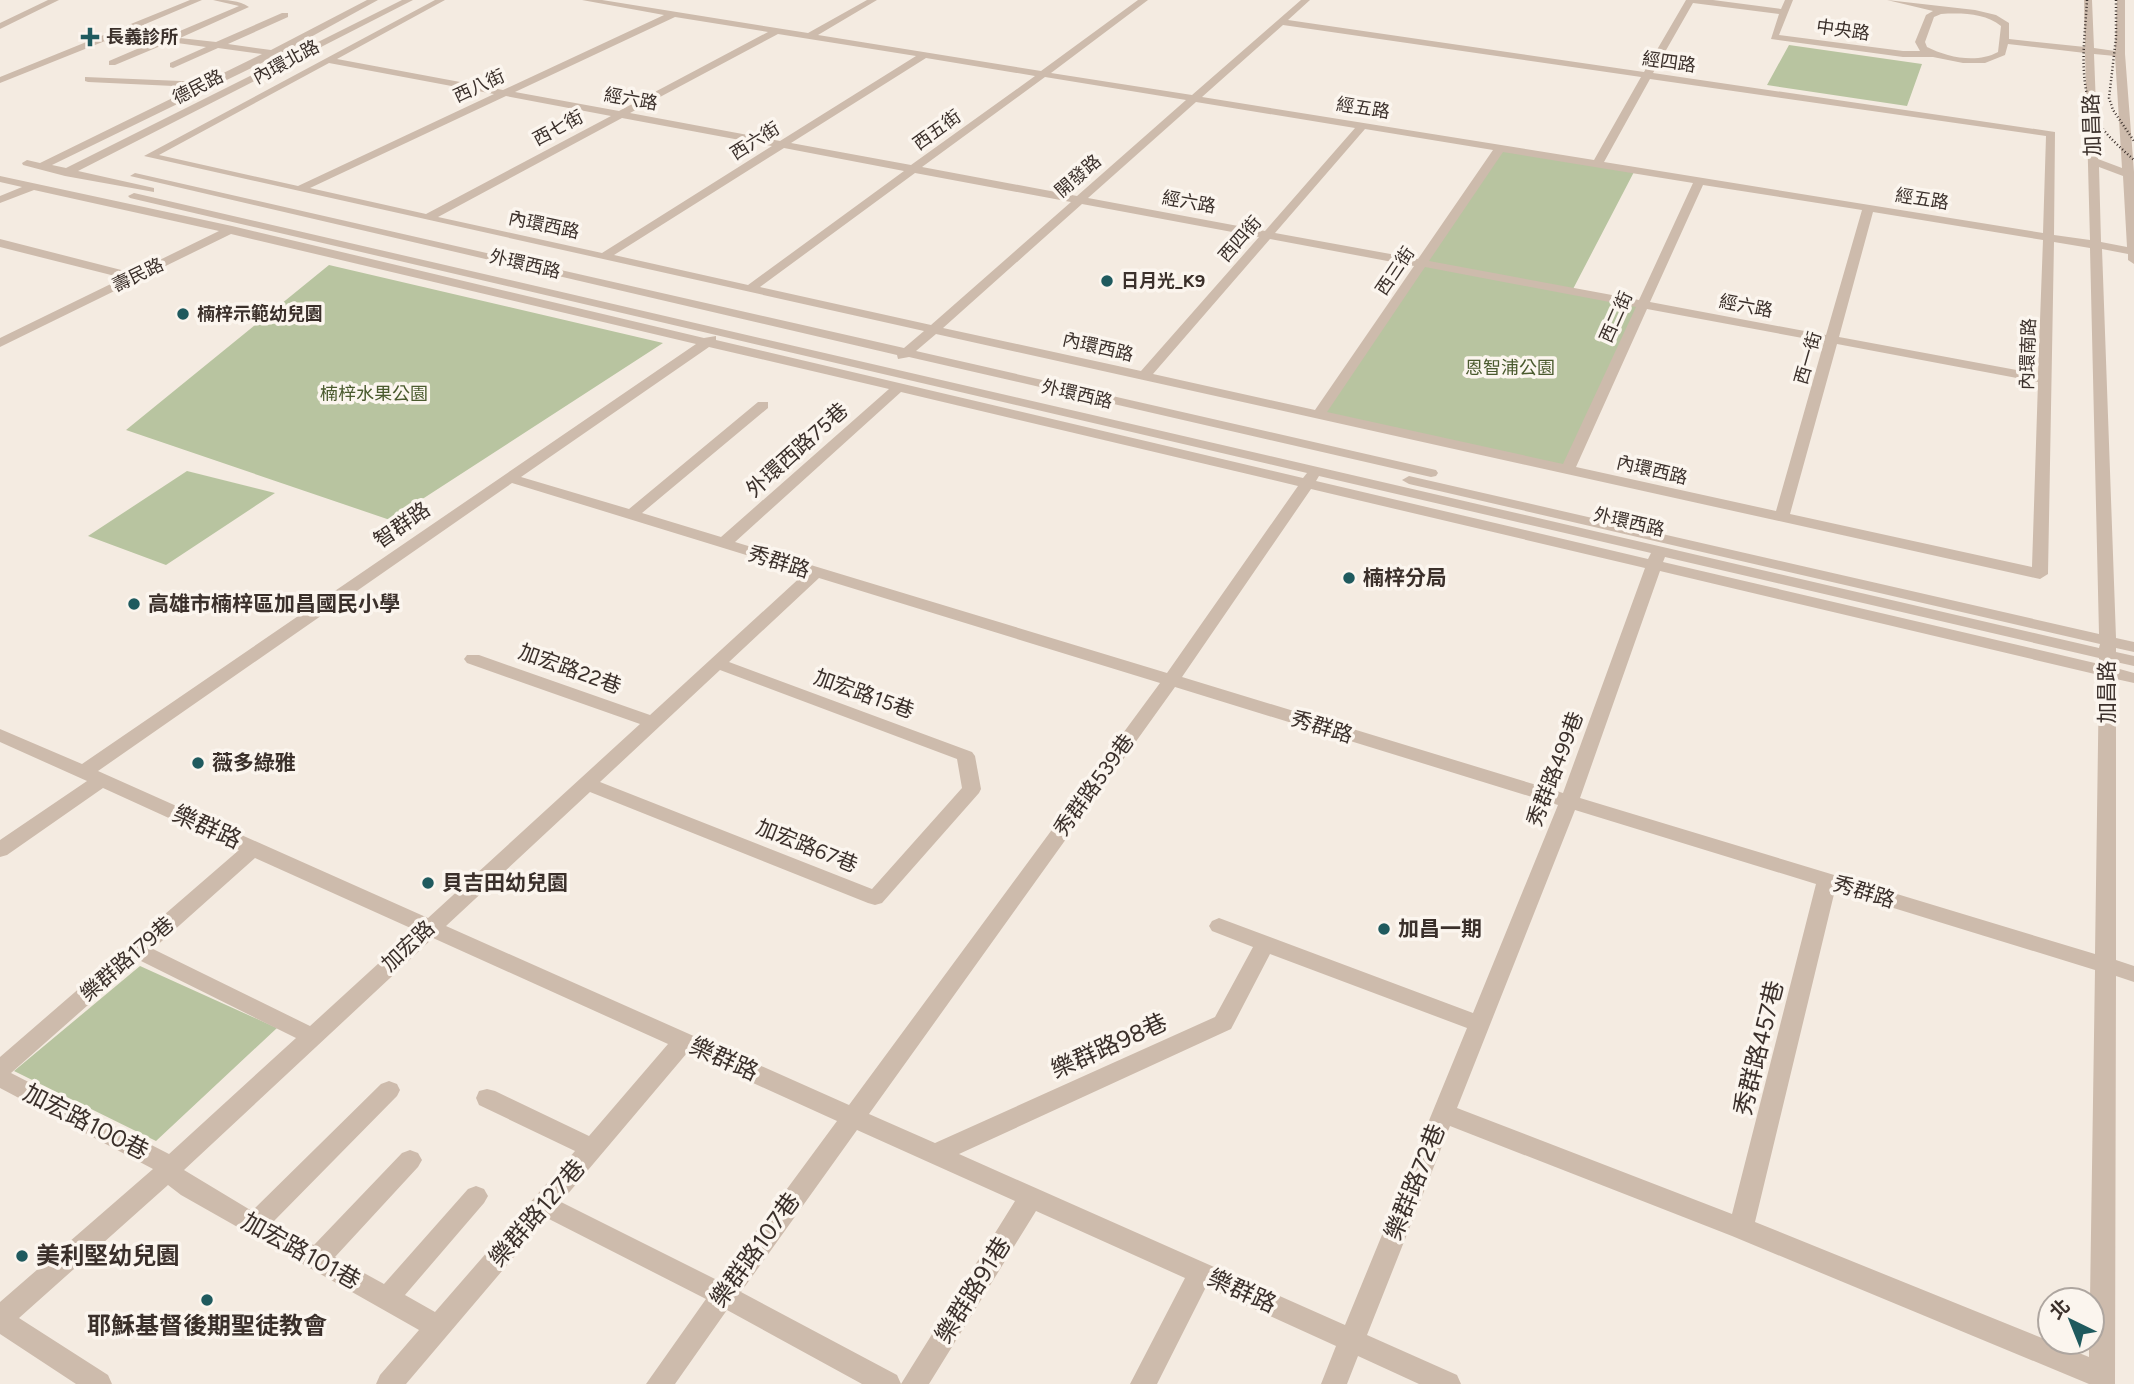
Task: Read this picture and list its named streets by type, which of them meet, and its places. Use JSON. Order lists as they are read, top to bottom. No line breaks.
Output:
{"streets":{"street":["中央路","內環北路","經四路","西八街","德民路","經六路","經五路","加昌路","西七街","西五街","西六街","開發路","內環西路","西四街","外環西路","西三街","壽民路","西二街","內環南路","西一街","外環西路75巷","智群路","秀群路","加宏路22巷","加宏路15巷","秀群路499巷","秀群路539巷","樂群路","加宏路67巷","加宏路","樂群路179巷","樂群路98巷","秀群路457巷","加宏路100巷","樂群路72巷","樂群路127巷","樂群路107巷","加宏路101巷","樂群路91巷"]},"crossings":[["內環北路","經六路"],["內環北路","內環西路"],["經四路","開發路"],["經四路","內環南路"],["西八街","經六路"],["西八街","經五路"],["西八街","內環西路"],["德民路","外環西路"],["經六路","西七街"],["經六路","西五街"],["經六路","西六街"],["經六路","開發路"],["經六路","西四街"],["經六路","西三街"],["經六路","西二街"],["經六路","內環南路"],["經六路","西一街"],["經五路","加昌路"],["經五路","西七街"],["經五路","西五街"],["經五路","西六街"],["經五路","開發路"],["經五路","西四街"],["經五路","西三街"],["經五路","西二街"],["經五路","內環南路"],["經五路","西一街"],["加昌路","外環西路"],["加昌路","秀群路"],["西七街","內環西路"],["西五街","內環西路"],["西六街","內環西路"],["開發路","內環西路"],["開發路","外環西路"],["內環西路","西四街"],["內環西路","西三街"],["內環西路","西二街"],["內環西路","內環南路"],["內環西路","西一街"],["外環西路","壽民路"],["外環西路","外環西路75巷"],["外環西路","智群路"],["外環西路","秀群路499巷"],["外環西路","秀群路539巷"],["外環西路75巷","秀群路"],["智群路","秀群路"],["智群路","樂群路"],["秀群路","秀群路499巷"],["秀群路","秀群路539巷"],["秀群路","加宏路"],["秀群路","秀群路457巷"],["加宏路22巷","加宏路"],["加宏路15巷","加宏路67巷"],["加宏路15巷","加宏路"],["秀群路499巷","樂群路72巷"],["秀群路539巷","樂群路"],["秀群路539巷","樂群路107巷"],["樂群路","加宏路"],["樂群路","樂群路179巷"],["樂群路","樂群路98巷"],["樂群路","樂群路72巷"],["樂群路","樂群路127巷"],["樂群路","樂群路107巷"],["樂群路","樂群路91巷"],["加宏路67巷","加宏路"],["加宏路","加宏路100巷"],["加宏路","加宏路101巷"],["加宏路100巷","加宏路101巷"],["樂群路127巷","加宏路101巷"]],"parks":["恩智浦公園","楠梓水果公園"],"places":{"health":["長義診所"],"other":["日月光_K9","楠梓示範幼兒園","楠梓分局","高雄市楠梓區加昌國民小學","薇多綠雅","貝吉田幼兒園","加昌一期","美利堅幼兒園","耶穌基督後期聖徒教會"]},"north":"top left"}
